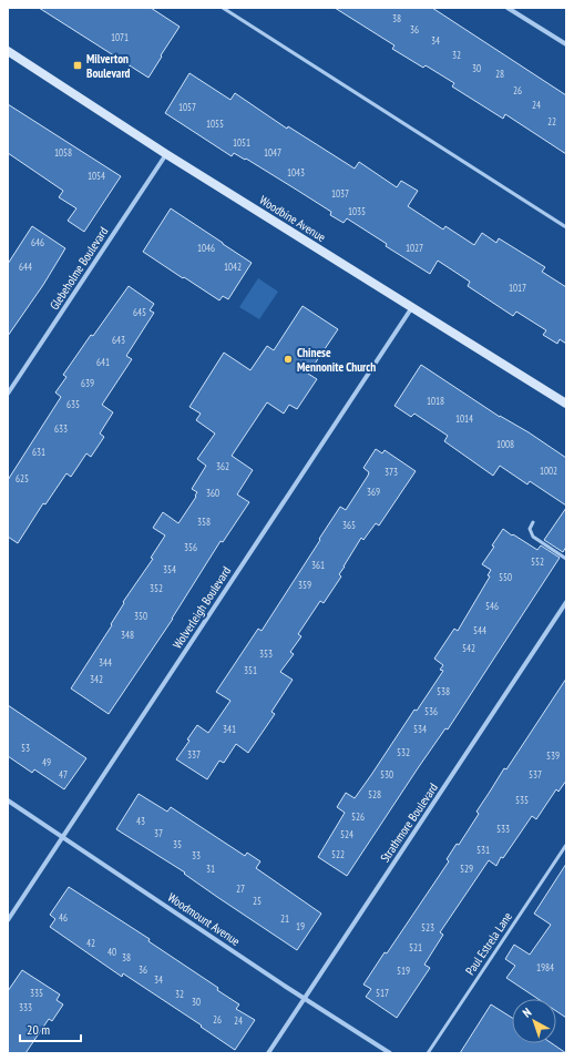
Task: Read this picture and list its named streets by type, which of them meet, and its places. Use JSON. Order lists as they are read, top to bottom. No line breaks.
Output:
{"streets":{"main road":["Woodbine Avenue"],"street":["Glebeholme Boulevard","Wolverleigh Boulevard","Strathmore Boulevard","Woodmount Avenue"],"lane":["Paul Estrela Lane"]},"crossings":[["Woodbine Avenue","Glebeholme Boulevard"],["Woodbine Avenue","Wolverleigh Boulevard"],["Wolverleigh Boulevard","Woodmount Avenue"],["Strathmore Boulevard","Woodmount Avenue"]],"places":{"transit":["Milverton Boulevard"],"other":["Chinese Mennonite Church"]},"house_numbers":["38","36","1071","34","32","30","28","26","24","1057","22","1055","1051","1058","1047","1043","1054","1037","1035","646","1046","1027","644","1042","1017","645","643","641","639","1018","635","1014","633","1008","631","362","1002","373","625","369","360","358","365","356","552","361","354","550","359","352","546","350","544","348","542","353","344","351","342","538","536","341","534","53","532","337","539","49","47","530","537","528","535","526","43","533","37","524","35","531","522","33","31","529","27","25","46","21","19","523","42","521","40","38","1984","36","519","34","335","517","32","30","333","26","24"],"scale_bar":"20 m","north":"top left"}
